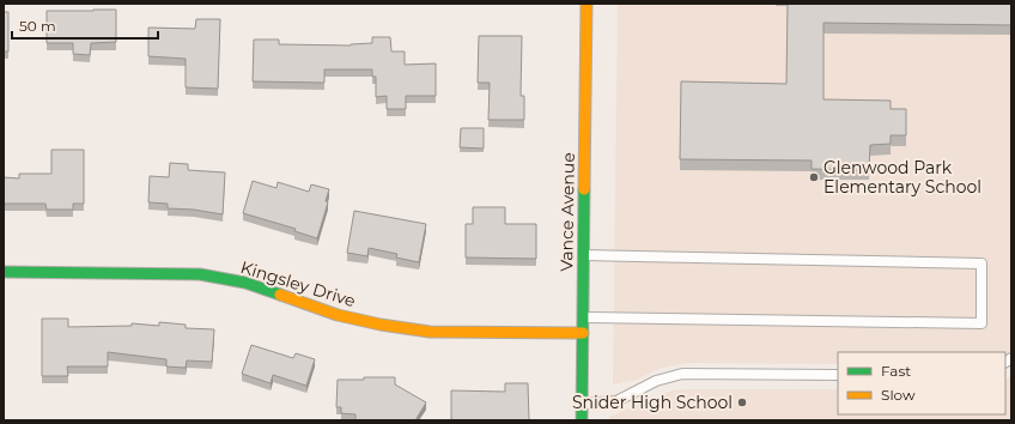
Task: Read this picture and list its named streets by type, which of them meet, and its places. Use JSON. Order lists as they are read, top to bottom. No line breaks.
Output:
{"streets":{"street":["Vance Avenue","Kingsley Drive"]},"crossings":[["Vance Avenue","Kingsley Drive"]],"places":["Glenwood Park Elementary School","Snider High School"],"legend":["Fast","Slow"],"scale_bar":"50 m"}
